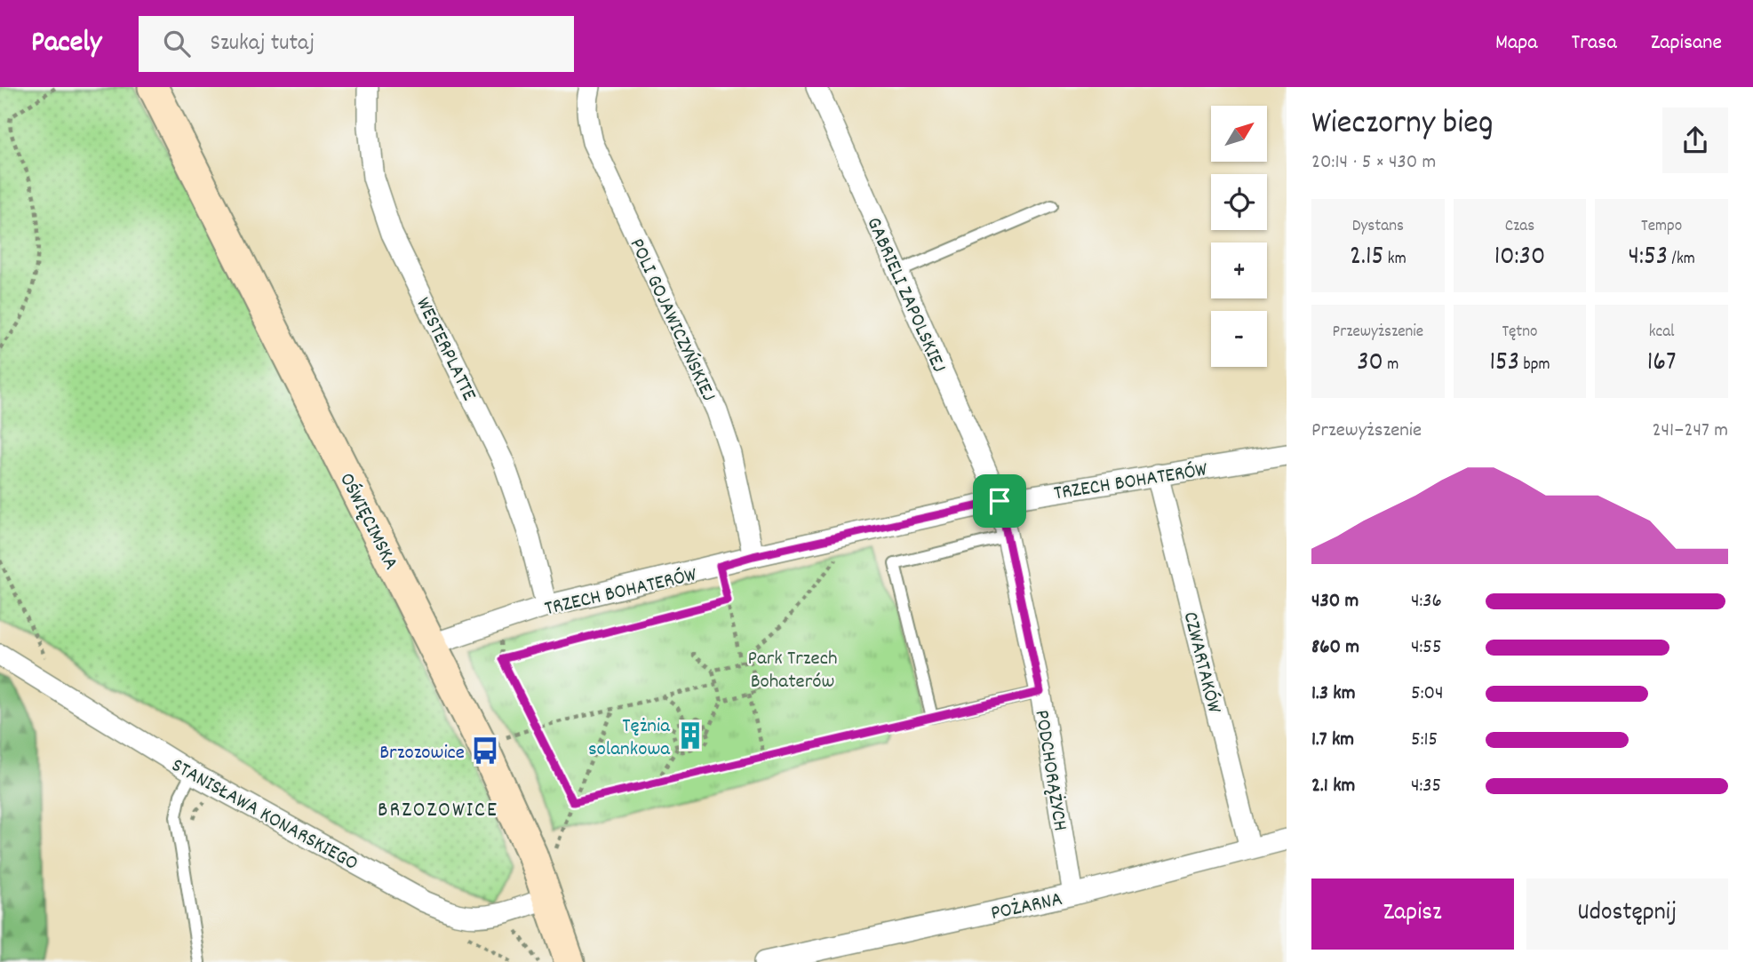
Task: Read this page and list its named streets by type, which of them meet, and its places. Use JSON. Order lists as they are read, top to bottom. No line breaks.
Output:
{"streets":{"street":["GABRIELI ZAPOLSKIEJ","POLI GOJAWICZYŃSKIEJ","WESTERPLATTE","TRZECH BOHATERÓW","OŚWIĘCIMSKA","CZWARTAKÓW","PODCHORĄŻYCH","STANISŁAWA KONARSKIEGO","POŻARNA"]},"crossings":[["GABRIELI ZAPOLSKIEJ","TRZECH BOHATERÓW"],["GABRIELI ZAPOLSKIEJ","PODCHORĄŻYCH"],["POLI GOJAWICZYŃSKIEJ","TRZECH BOHATERÓW"],["WESTERPLATTE","TRZECH BOHATERÓW"],["TRZECH BOHATERÓW","OŚWIĘCIMSKA"],["TRZECH BOHATERÓW","CZWARTAKÓW"],["TRZECH BOHATERÓW","PODCHORĄŻYCH"],["OŚWIĘCIMSKA","STANISŁAWA KONARSKIEGO"],["CZWARTAKÓW","POŻARNA"],["PODCHORĄŻYCH","POŻARNA"]],"districts":["BRZOZOWICE"],"parks":["Park Trzech Bohaterów"],"places":{"building":["Tężnia solankowa"],"bus stop":["Brzozowice"]},"north":"top right","page":{"header":"Pacely","search":"Szukaj tutaj","nav":["Mapa","Trasa","Zapisane"],"heading":["Wieczorny bieg","20:14 · 5 × 430 m"],"map_buttons":["+","−"],"stats":[["Dystans","2.15 km"],["Czas","10:30"],["Tempo","4:53 /km"],["Przewyższenie","30 m"],["Tętno","153 bpm"],["kcal","167"]],"chart":["Przewyższenie","241–247 m"],"list":[{"name":"430 m","note":"4:36"},{"name":"860 m","note":"4:55"},{"name":"1.3 km","note":"5:04"},{"name":"1.7 km","note":"5:15"},{"name":"2.1 km","note":"4:35"}],"buttons":["Zapisz","Udostępnij"]}}
